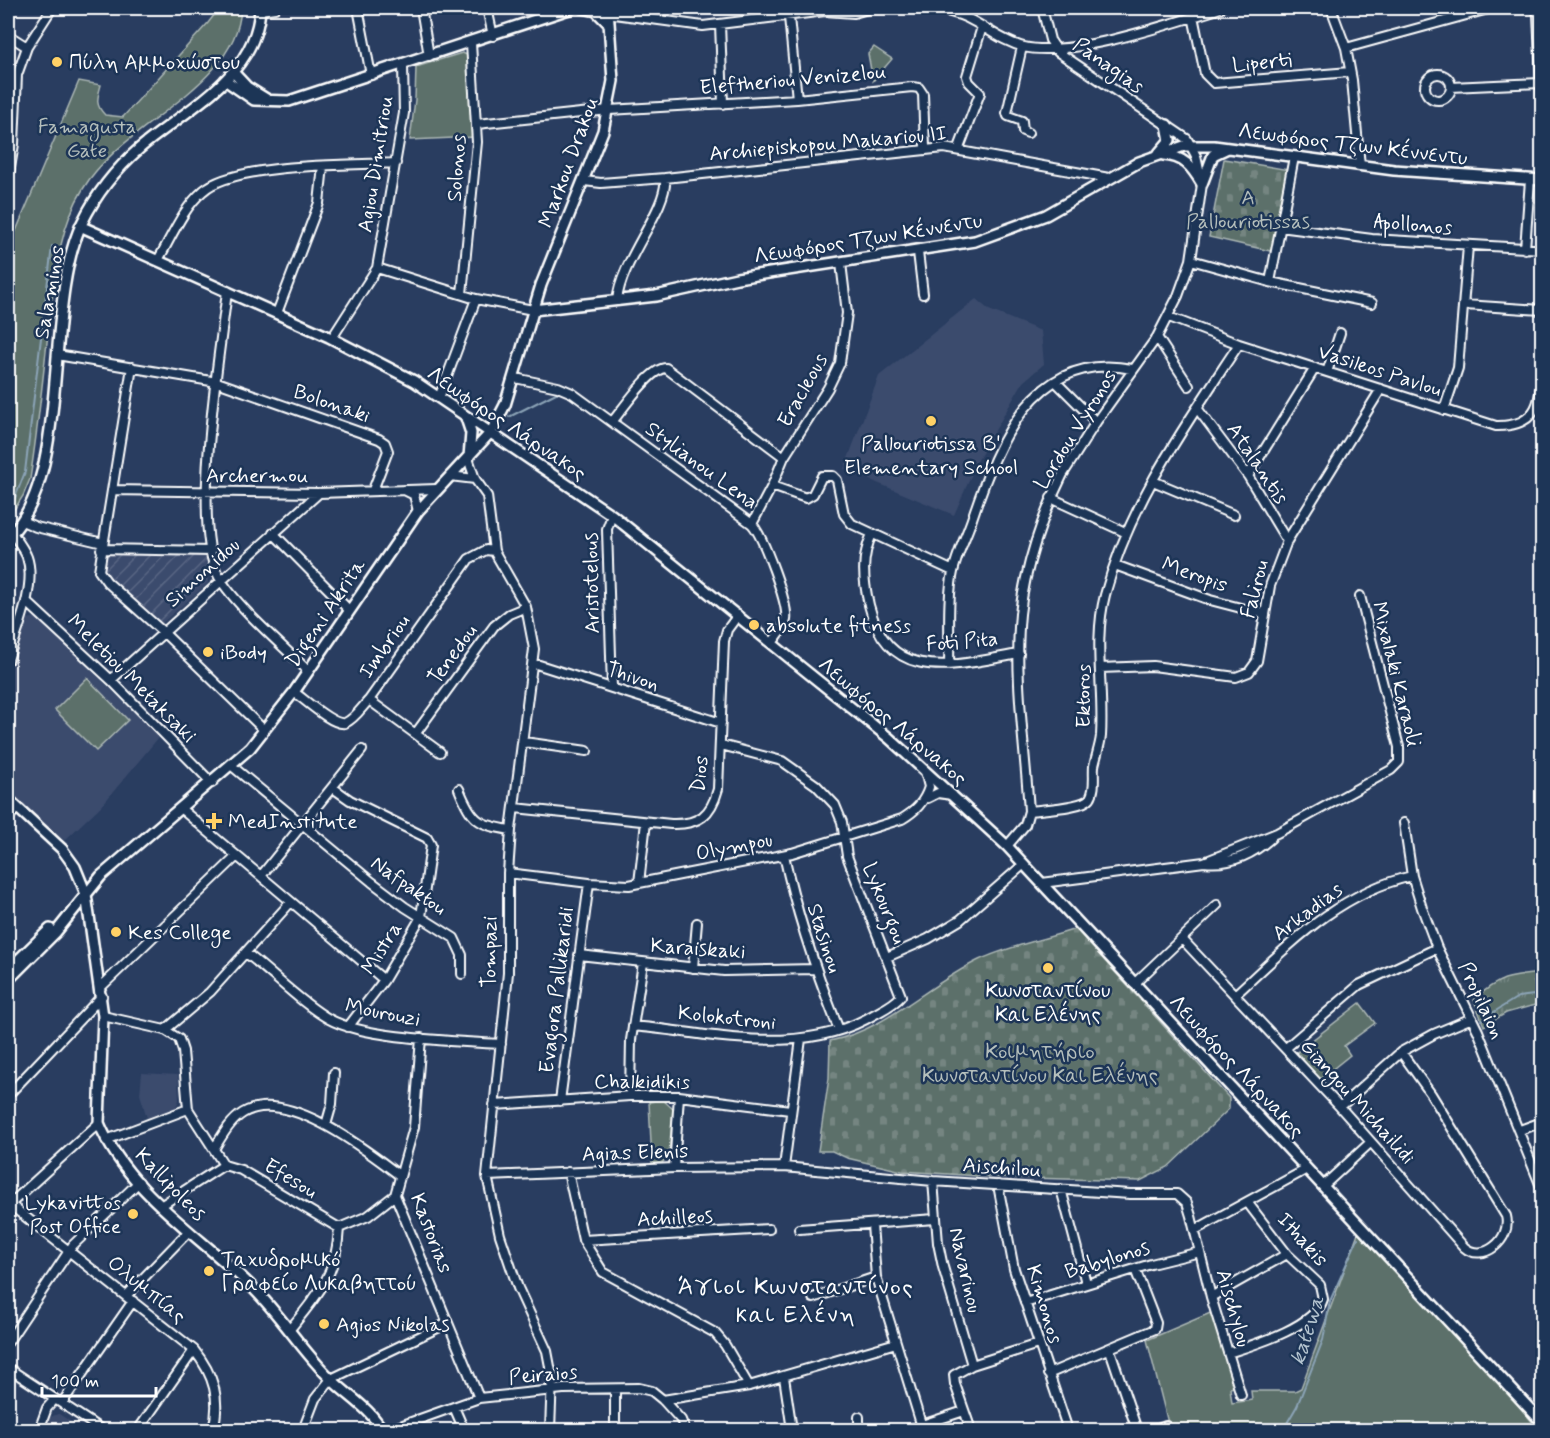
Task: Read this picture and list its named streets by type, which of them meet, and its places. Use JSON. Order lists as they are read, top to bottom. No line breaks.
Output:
{"streets":{"main road":["Λεωφόρος Τζων Κέννεντυ","Markou Drakou","Salaminos","Λεωφόρος Λάρνακος","Digeni Akrita","Kallipoleos"],"street":["Liperti","Panagias","Eleftheriou Venizelou","Archiepiskopou Makariou II","Agiou Dimitriou","Solonos","Apollonos","Vasileos Pavlou","Eracleous","Bolonaki","Lordou Vyronos","Atalantis","Stylianou Lena","Archermou","Simonidou","Meropis","Aristotelous","Falirou","Foti Pita","Imbriou","Tenedou","Mixalaki Karaoli","Thivon","Meletiou Metaksaki","Ektoros","Dios","Olympou","Nafpaktou","Lykourgou","Arkadias","Stasinou","Mistra","Karaiskaki","Tompazi","Evagora Pallikaridi","Propilaion","Mourouzi","Kolokotroni","Chalkidikis","Giangou Michailidi","Agias Elenis","Aischilou","Efesou","Achilleos","Kastorias","Ithakis","Babylonos","Navarinou","Ολυμπίας","Kimonos","Aischylou","Peiraios"]},"crossings":[["Panagias","Λεωφόρος Τζων Κέννεντυ"],["Panagias","Lordou Vyronos"],["Eleftheriou Venizelou","Archiepiskopou Makariou II"],["Eleftheriou Venizelou","Markou Drakou"],["Eleftheriou Venizelou","Solonos"],["Archiepiskopou Makariou II","Λεωφόρος Τζων Κέννεντυ"],["Archiepiskopou Makariou II","Markou Drakou"],["Λεωφόρος Τζων Κέννεντυ","Markou Drakou"],["Λεωφόρος Τζων Κέννεντυ","Agiou Dimitriou"],["Λεωφόρος Τζων Κέννεντυ","Solonos"],["Λεωφόρος Τζων Κέννεντυ","Eracleous"],["Λεωφόρος Τζων Κέννεντυ","Lordou Vyronos"],["Λεωφόρος Τζων Κέννεντυ","Digeni Akrita"],["Markou Drakou","Digeni Akrita"],["Salaminos","Bolonaki"],["Salaminos","Λεωφόρος Λάρνακος"],["Vasileos Pavlou","Lordou Vyronos"],["Vasileos Pavlou","Falirou"],["Vasileos Pavlou","Ektoros"],["Eracleous","Stylianou Lena"],["Bolonaki","Archermou"],["Λεωφόρος Λάρνακος","Stylianou Lena"],["Λεωφόρος Λάρνακος","Aristotelous"],["Λεωφόρος Λάρνακος","Digeni Akrita"],["Λεωφόρος Λάρνακος","Mixalaki Karaoli"],["Λεωφόρος Λάρνακος","Dios"],["Λεωφόρος Λάρνακος","Olympou"],["Lordou Vyronos","Foti Pita"],["Lordou Vyronos","Ektoros"],["Atalantis","Falirou"],["Atalantis","Ektoros"],["Stylianou Lena","Digeni Akrita"],["Archermou","Simonidou"],["Archermou","Digeni Akrita"],["Simonidou","Meletiou Metaksaki"],["Meropis","Falirou"],["Meropis","Ektoros"],["Aristotelous","Thivon"],["Falirou","Ektoros"],["Digeni Akrita","Imbriou"],["Digeni Akrita","Meletiou Metaksaki"],["Digeni Akrita","Nafpaktou"],["Digeni Akrita","Tompazi"],["Digeni Akrita","Kallipoleos"],["Imbriou","Tompazi"],["Tenedou","Tompazi"],["Thivon","Dios"],["Thivon","Tompazi"],["Dios","Lykourgou"],["Dios","Tompazi"],["Olympou","Lykourgou"],["Olympou","Stasinou"],["Olympou","Tompazi"],["Olympou","Evagora Pallikaridi"],["Nafpaktou","Mistra"],["Lykourgou","Kolokotroni"],["Arkadias","Propilaion"],["Arkadias","Giangou Michailidi"],["Stasinou","Karaiskaki"],["Stasinou","Kolokotroni"],["Mistra","Mourouzi"],["Karaiskaki","Evagora Pallikaridi"],["Tompazi","Mourouzi"],["Tompazi","Chalkidikis"],["Tompazi","Agias Elenis"],["Tompazi","Peiraios"],["Evagora Pallikaridi","Chalkidikis"],["Mourouzi","Kastorias"],["Agias Elenis","Aischilou"],["Aischilou","Navarinou"],["Aischilou","Kimonos"],["Aischilou","Aischylou"],["Kastorias","Peiraios"],["Ithakis","Aischylou"],["Babylonos","Kimonos"],["Babylonos","Aischylou"]],"districts":["Άγιοι Κωνσταντίνος και Ελένη"],"water":["katewa"],"parks":["Famagusta Gate","A Pallouriotissas","Κοιμητήριο Κωνσταντίνου Και Ελένης"],"places":{"other":["Πύλη Αμμοχώστου","Pallouriotissa B' Elementary School","absolute fitness","iBody","Kes College","Κωνσταντίνου Και Ελένης","Lykavittos Post Office","Ταχυδρομικό Γραφείο Λυκαβηττού","Agios Nikolas"],"health":["MedInstitute"]},"scale_bar":"100 m"}
